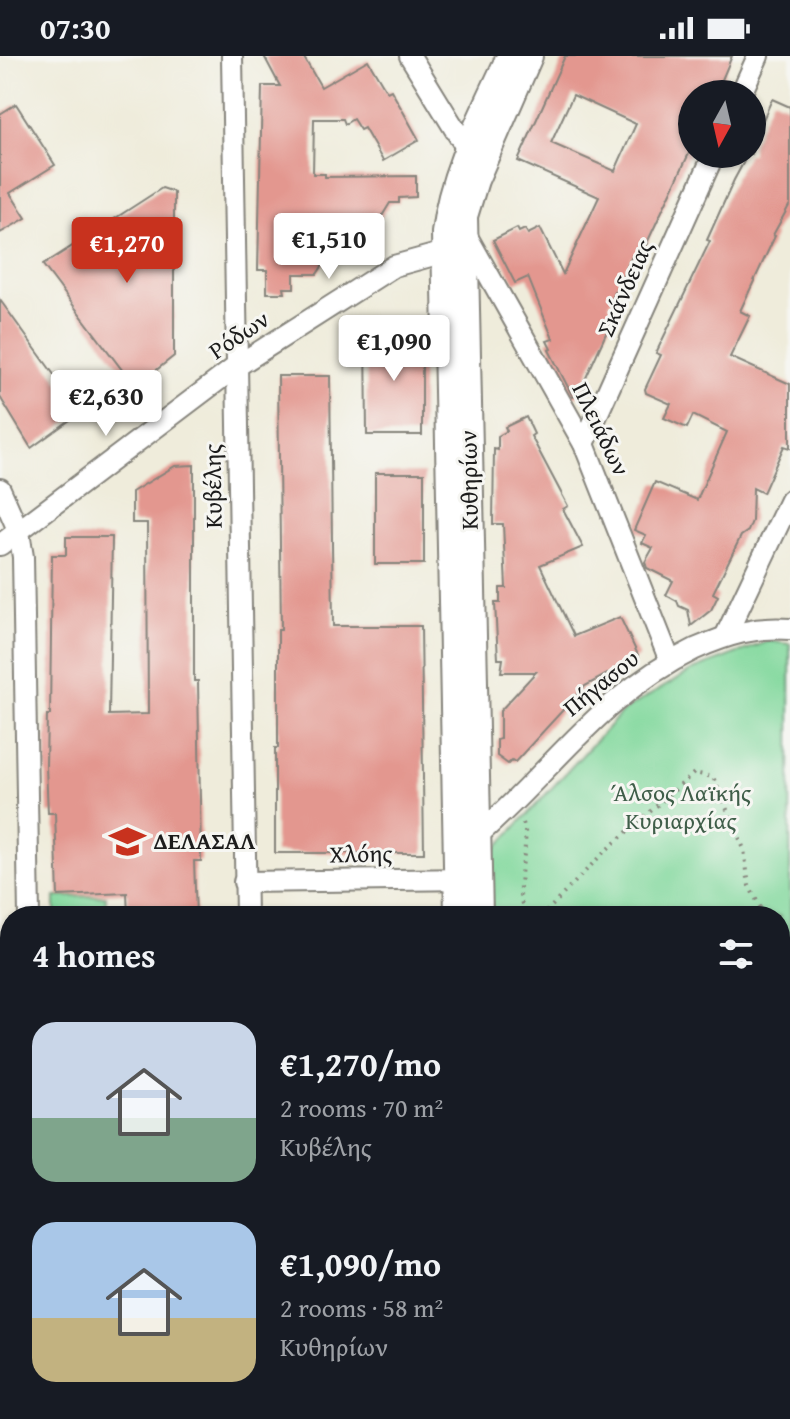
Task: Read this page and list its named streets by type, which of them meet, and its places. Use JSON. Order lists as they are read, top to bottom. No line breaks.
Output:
{"streets":{"street":["Σκάνδειας","Ρόδων","Πλειάδων","Κυθηρίων","Κυβέλης","Πήγασου","Χλόης"]},"crossings":[["Σκάνδειας","Πλειάδων"],["Ρόδων","Κυθηρίων"],["Ρόδων","Κυβέλης"],["Πλειάδων","Κυθηρίων"],["Πλειάδων","Πήγασου"],["Κυθηρίων","Πήγασου"],["Κυθηρίων","Χλόης"],["Κυβέλης","Χλόης"]],"parks":["Άλσος Λαϊκής Κυριαρχίας"],"places":{"school or university":["ΔΕΛΑΣΑΛ"]},"north":"bottom","page":{"status":"07:30","price":["€1,510","€1,270","€1,090","€2,630"],"heading":"4 homes","list":[{"name":"€1,270/mo","note":"2 rooms · 70 m² · Κυβέλης"},{"name":"€1,090/mo","note":"2 rooms · 58 m² · Κυθηρίων"}]}}
